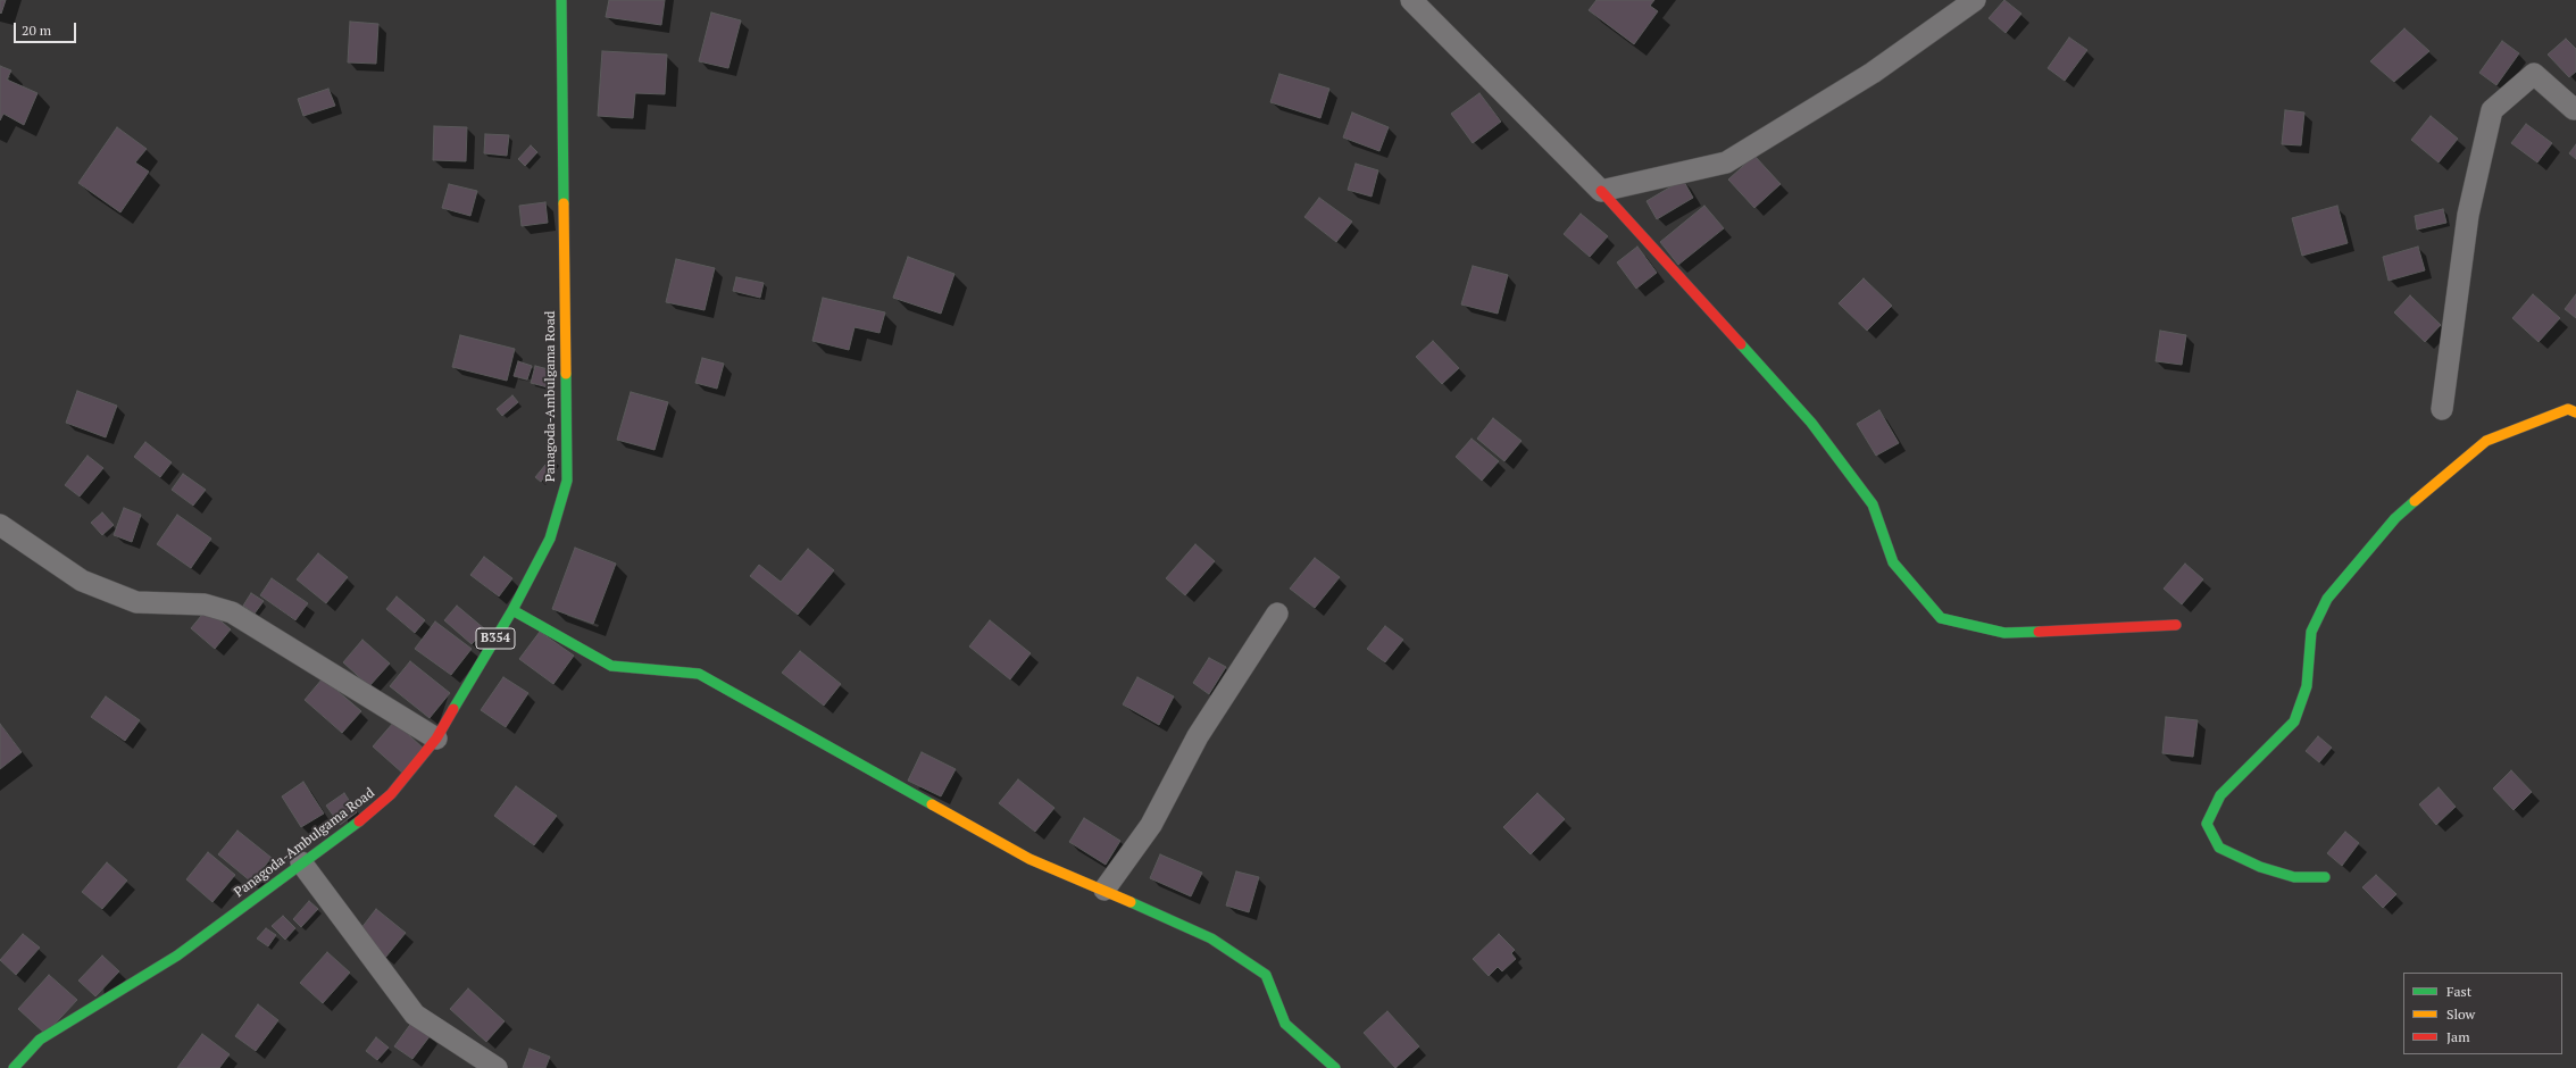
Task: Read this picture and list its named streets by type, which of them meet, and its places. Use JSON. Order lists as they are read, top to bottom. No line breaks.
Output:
{"streets":{"street":["Panagoda-Ambulgama Road","B354"]},"legend":["Fast","Slow","Jam"],"scale_bar":"20 m"}
